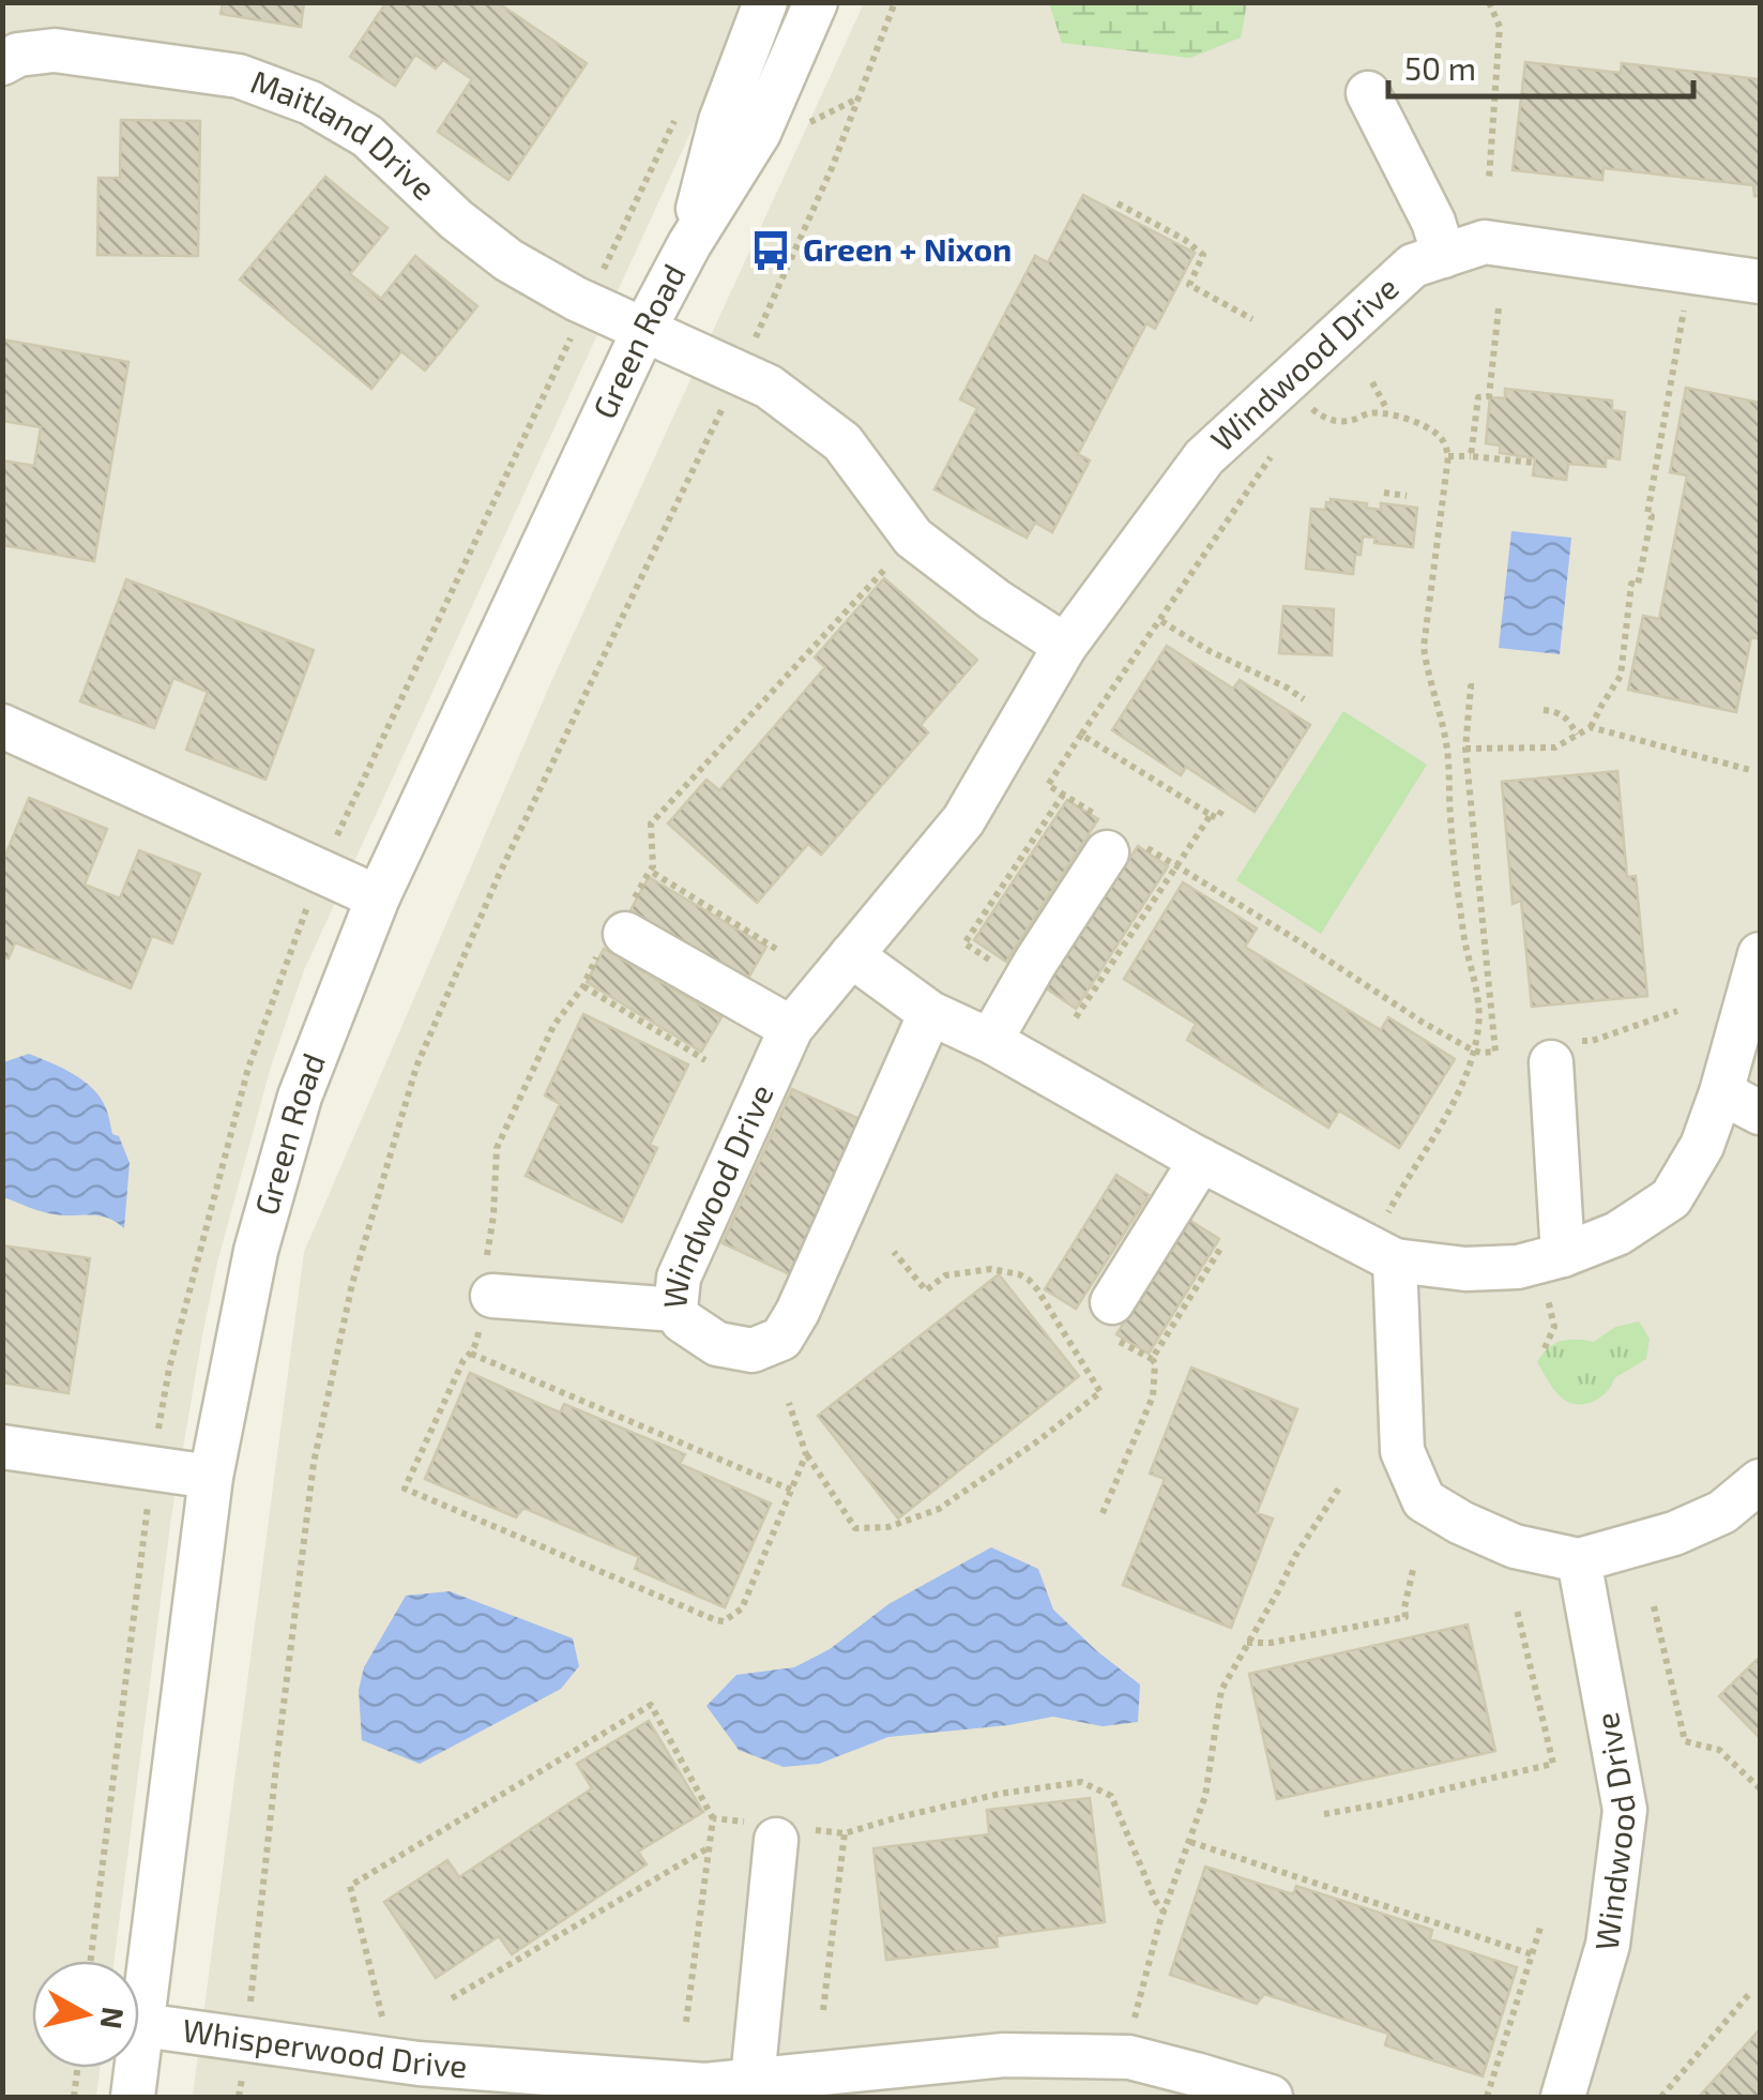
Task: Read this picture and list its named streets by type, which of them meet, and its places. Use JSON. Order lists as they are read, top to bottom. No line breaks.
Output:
{"streets":{"street":["Maitland Drive","Green Road","Windwood Drive","Whisperwood Drive"]},"crossings":[["Maitland Drive","Green Road"],["Green Road","Whisperwood Drive"]],"places":{"bus stop":["Green + Nixon"]},"scale_bar":"50 m","north":"right"}
